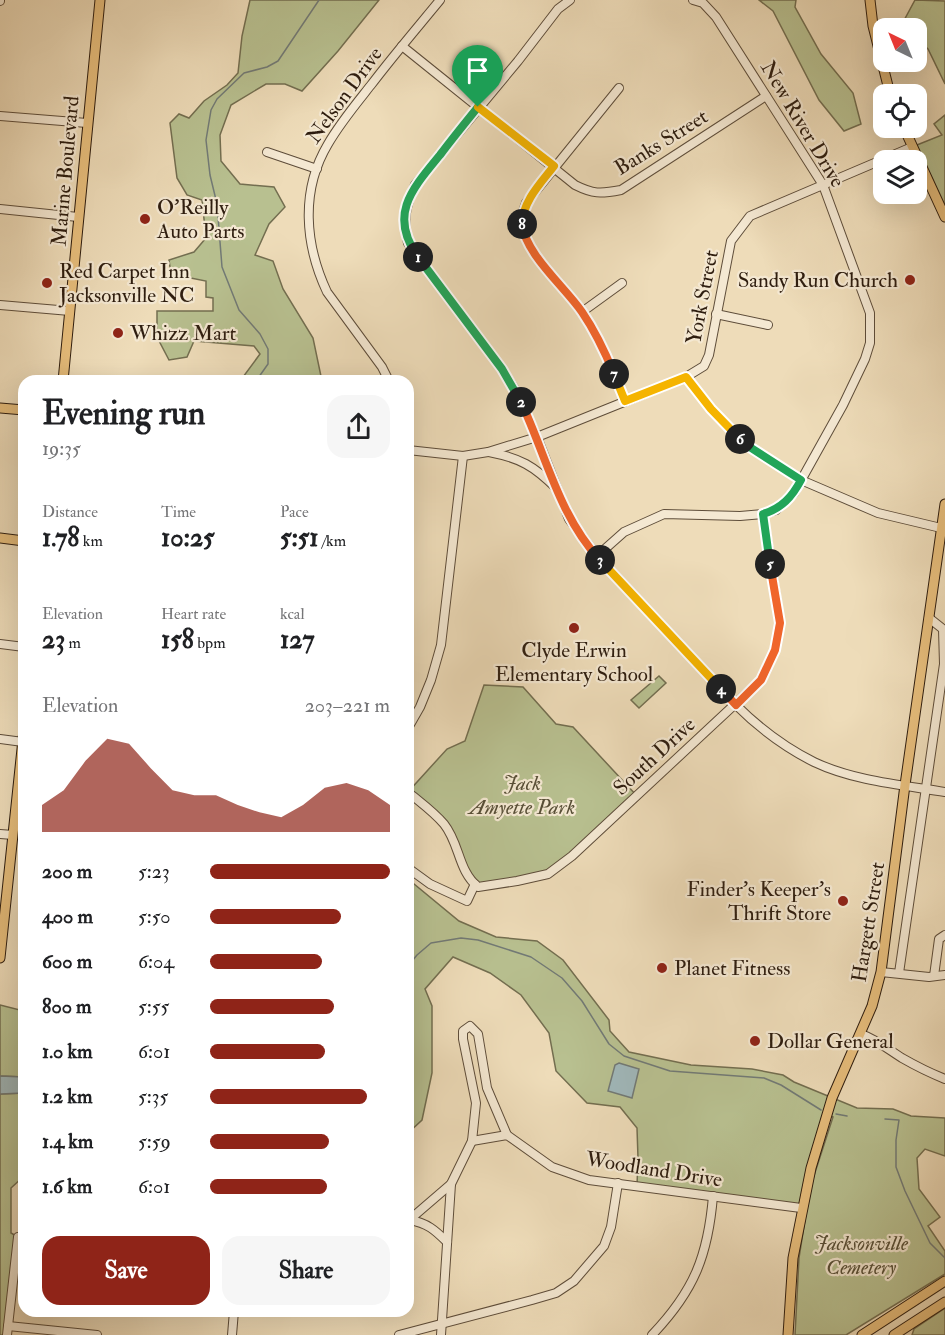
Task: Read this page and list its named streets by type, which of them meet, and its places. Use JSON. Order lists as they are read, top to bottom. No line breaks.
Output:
{"streets":{"main road":["Marine Boulevard","Hargett Street"],"street":["Nelson Drive","New River Drive","Banks Street","York Street","South Drive","Woodland Drive"]},"crossings":[["Nelson Drive","Banks Street"],["New River Drive","Banks Street"],["New River Drive","York Street"],["New River Drive","South Drive"],["Hargett Street","Woodland Drive"]],"parks":["Jack Amyette Park","Jacksonville Cemetery"],"places":["O'Reilly Auto Parts","Sandy Run Church","Red Carpet Inn Jacksonville NC","Whizz Mart","Clyde Erwin Elementary School","Finder's Keeper's Thrift Store","Planet Fitness","Dollar General"],"north":"top left","page":{"pins":["8","1","7","2","6","3","5","4"],"heading":["Evening run","19:35"],"stats":[["Distance","1.78 km"],["Time","10:25"],["Pace","5:51 /km"],["Elevation","23 m"],["Heart rate","158 bpm"],["kcal","127"]],"chart":["Elevation","203–221 m"],"list":[{"name":"200 m","note":"5:23"},{"name":"400 m","note":"5:50"},{"name":"600 m","note":"6:04"},{"name":"800 m","note":"5:55"},{"name":"1.0 km","note":"6:01"},{"name":"1.2 km","note":"5:35"},{"name":"1.4 km","note":"5:59"},{"name":"1.6 km","note":"6:01"}],"buttons":["Save","Share"]}}
